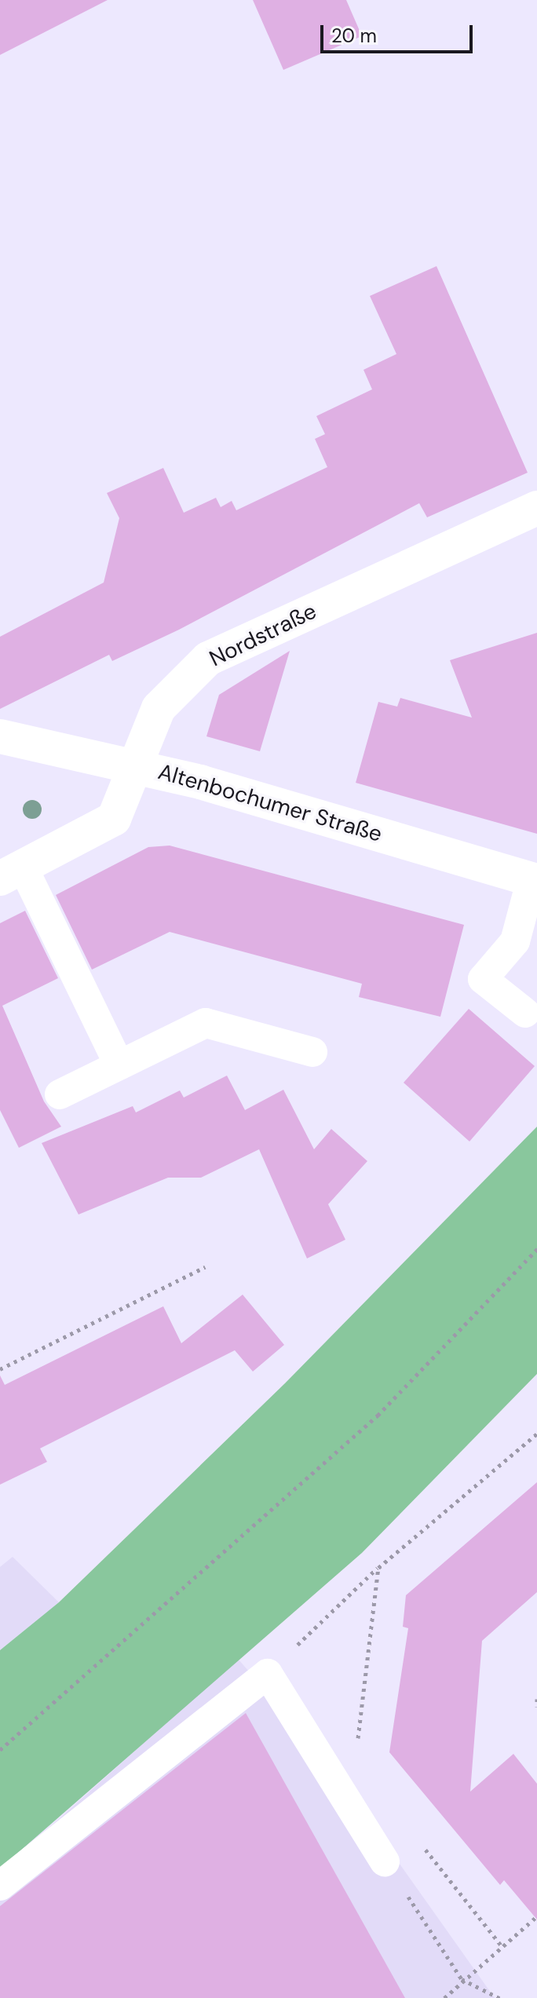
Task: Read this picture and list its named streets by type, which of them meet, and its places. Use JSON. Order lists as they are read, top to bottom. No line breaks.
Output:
{"streets":{"street":["Nordstraße","Altenbochumer Straße"]},"crossings":[["Nordstraße","Altenbochumer Straße"]],"scale_bar":"20 m"}
